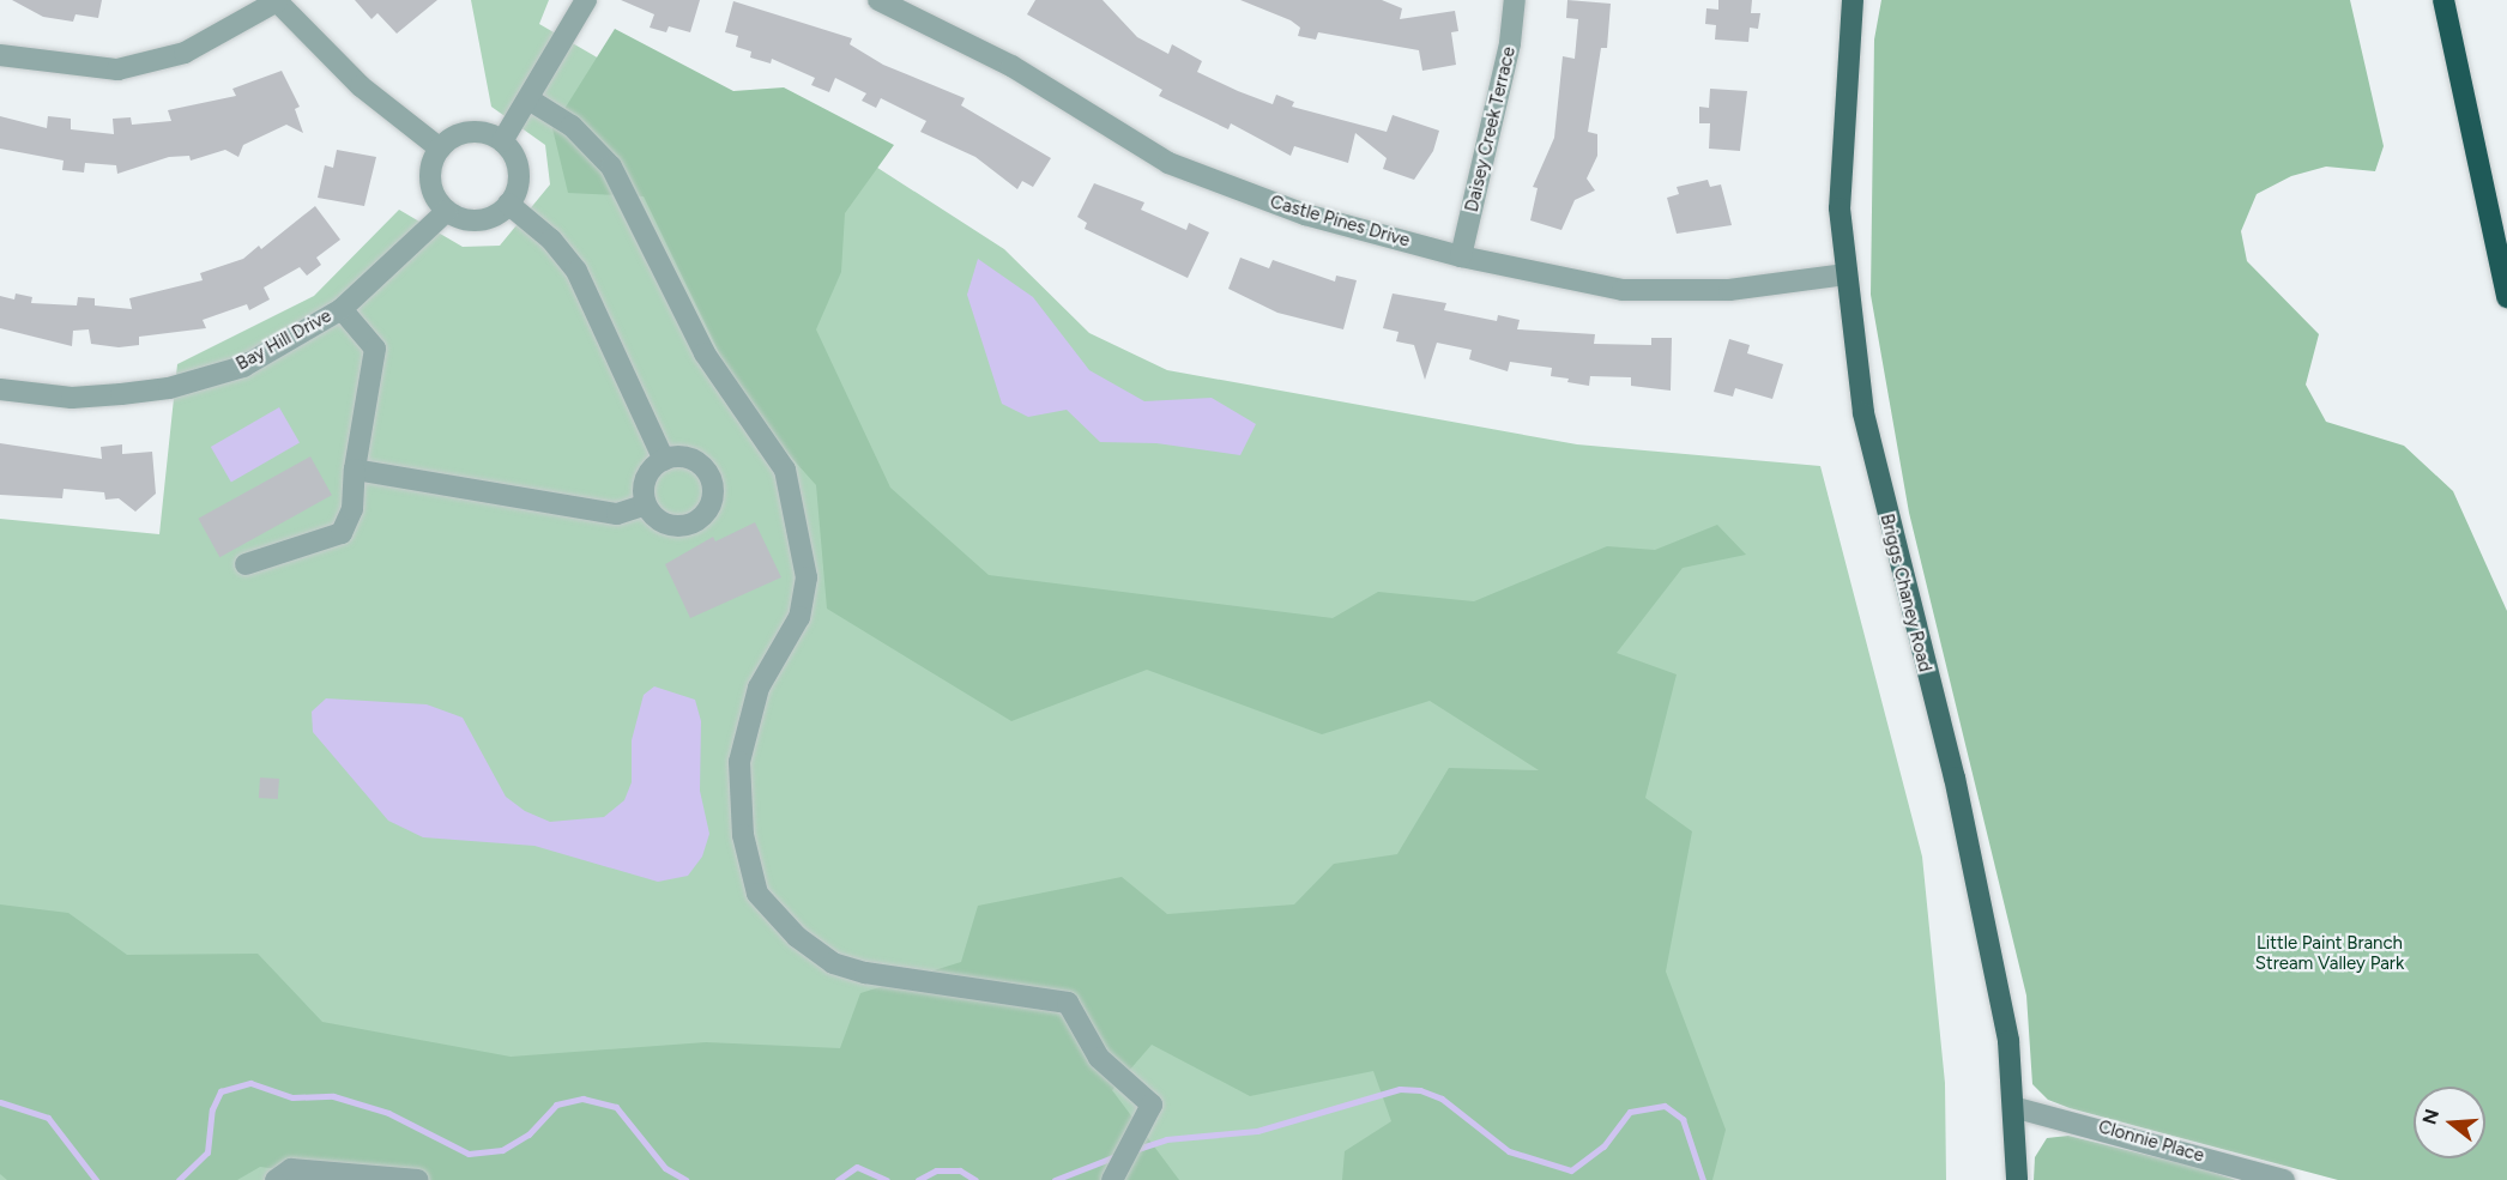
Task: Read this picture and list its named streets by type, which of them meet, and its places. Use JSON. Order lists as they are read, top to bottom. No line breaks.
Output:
{"streets":{"main road":["Briggs Chaney Road"],"street":["Daisey Creek Terrace","Castle Pines Drive","Bay Hill Drive","Clonnie Place"]},"crossings":[["Daisey Creek Terrace","Castle Pines Drive"],["Castle Pines Drive","Briggs Chaney Road"],["Briggs Chaney Road","Clonnie Place"]],"parks":["Little Paint Branch Stream Valley Park"],"north":"left"}
